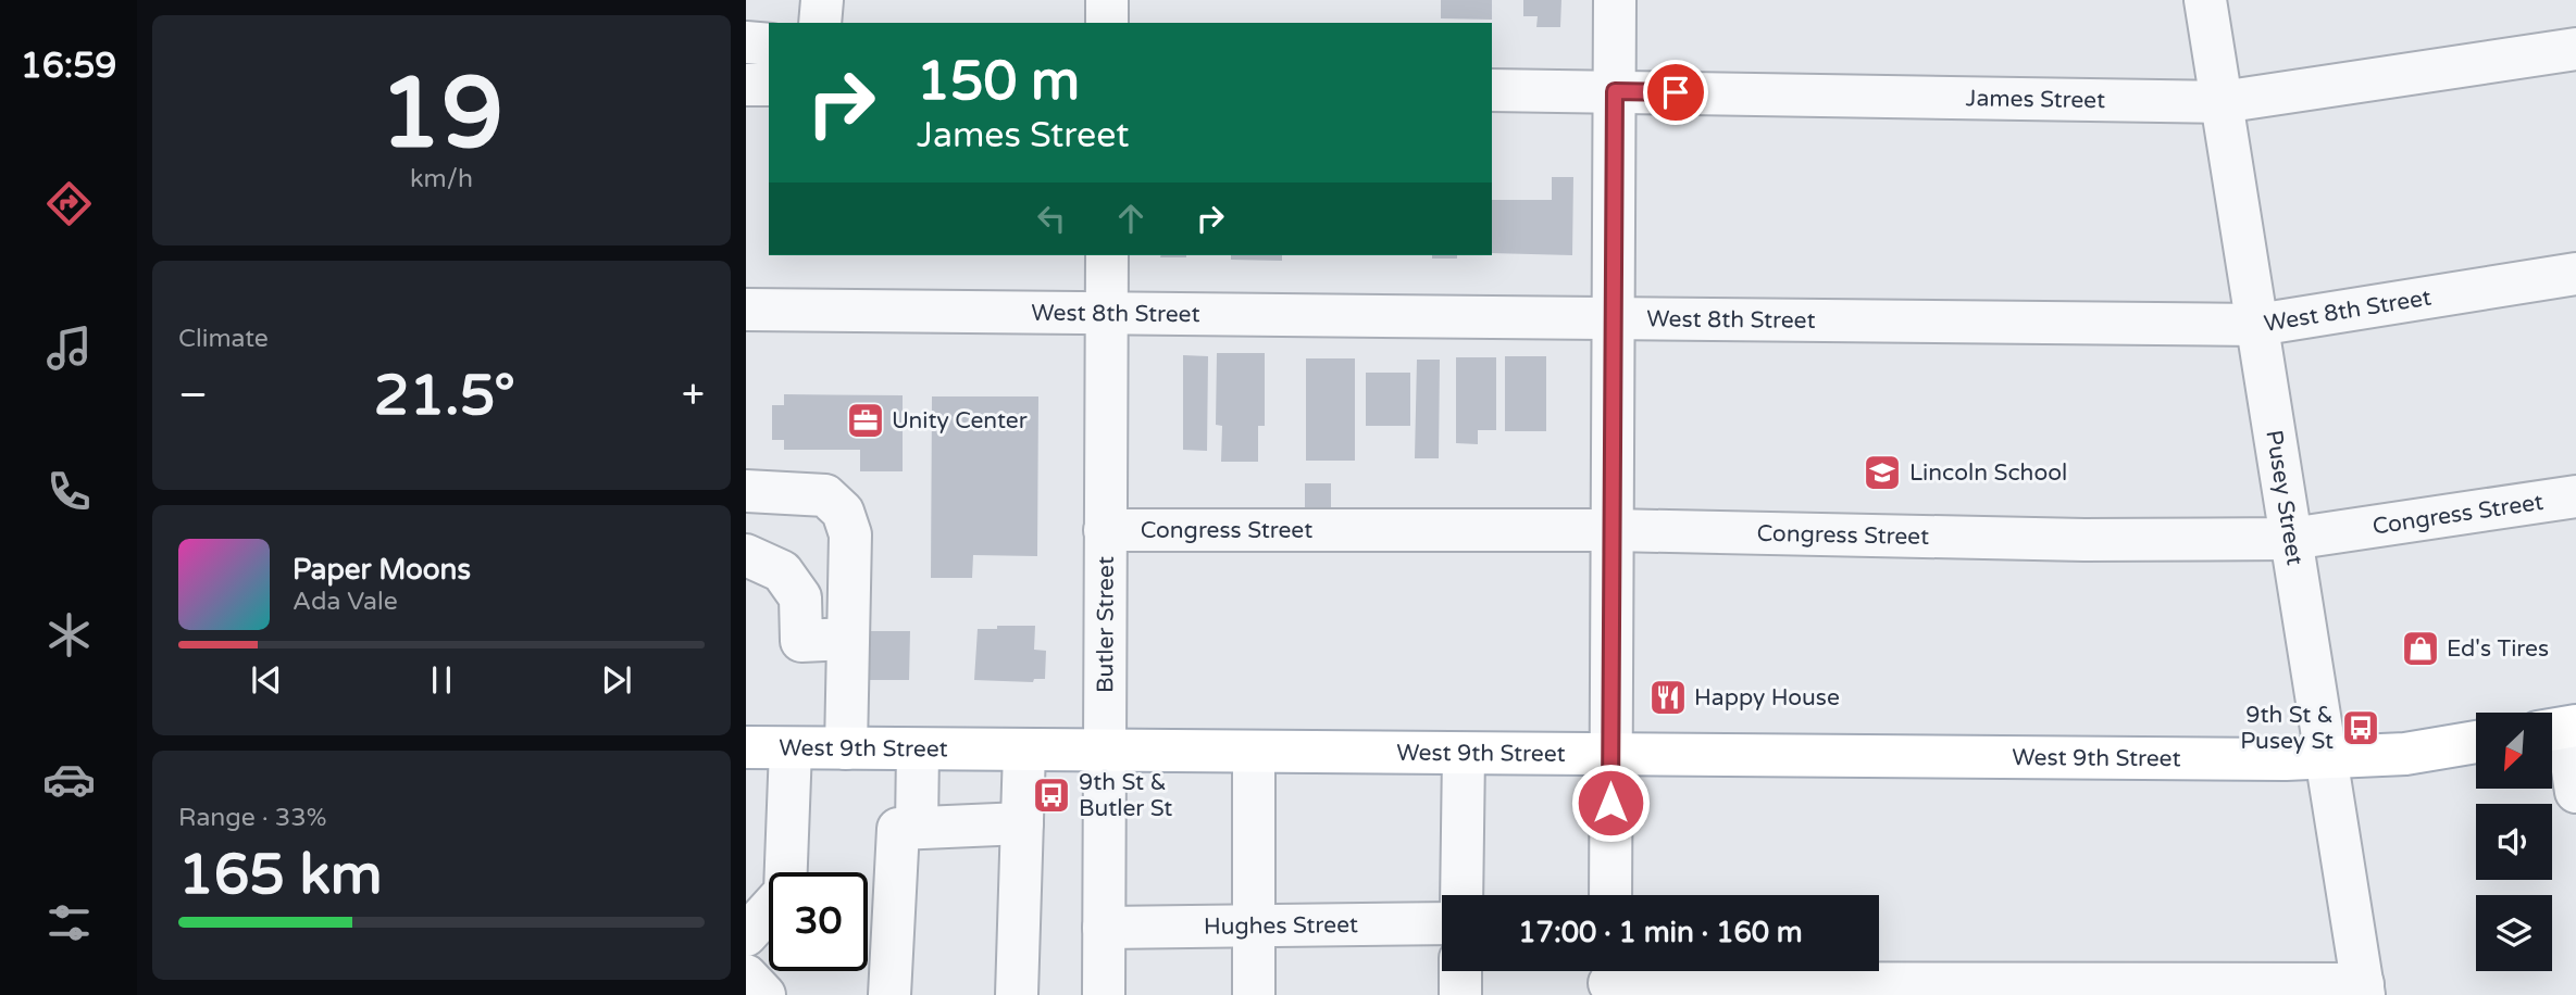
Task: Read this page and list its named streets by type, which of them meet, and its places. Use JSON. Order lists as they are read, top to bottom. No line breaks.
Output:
{"streets":{"main road":["West 9th Street"],"street":["James Street","West 8th Street","Pusey Street","Congress Street","Butler Street","Hughes Street"]},"crossings":[["James Street","Pusey Street"],["West 8th Street","Pusey Street"],["West 8th Street","Butler Street"],["Pusey Street","Congress Street"],["Pusey Street","West 9th Street"],["Congress Street","Butler Street"],["Butler Street","West 9th Street"],["Butler Street","Hughes Street"]],"places":{"office":["Unity Center"],"school or university":["Lincoln School"],"shop":["Ed's Tires"],"restaurant":["Happy House"],"bus stop":["9th St & Pusey St","9th St & Butler St"]},"north":"bottom left","page":{"tabs":"16:59","tile":[["19","km/h"],"Climate",["Range · 33%","165 km"]],"turn":["150 m","James Street"],"heat":["−","21.5°","+"],"song":["Paper Moons","Ada Vale"],"limit":"30","trip":"17:00 · 1 min · 160 m"}}
